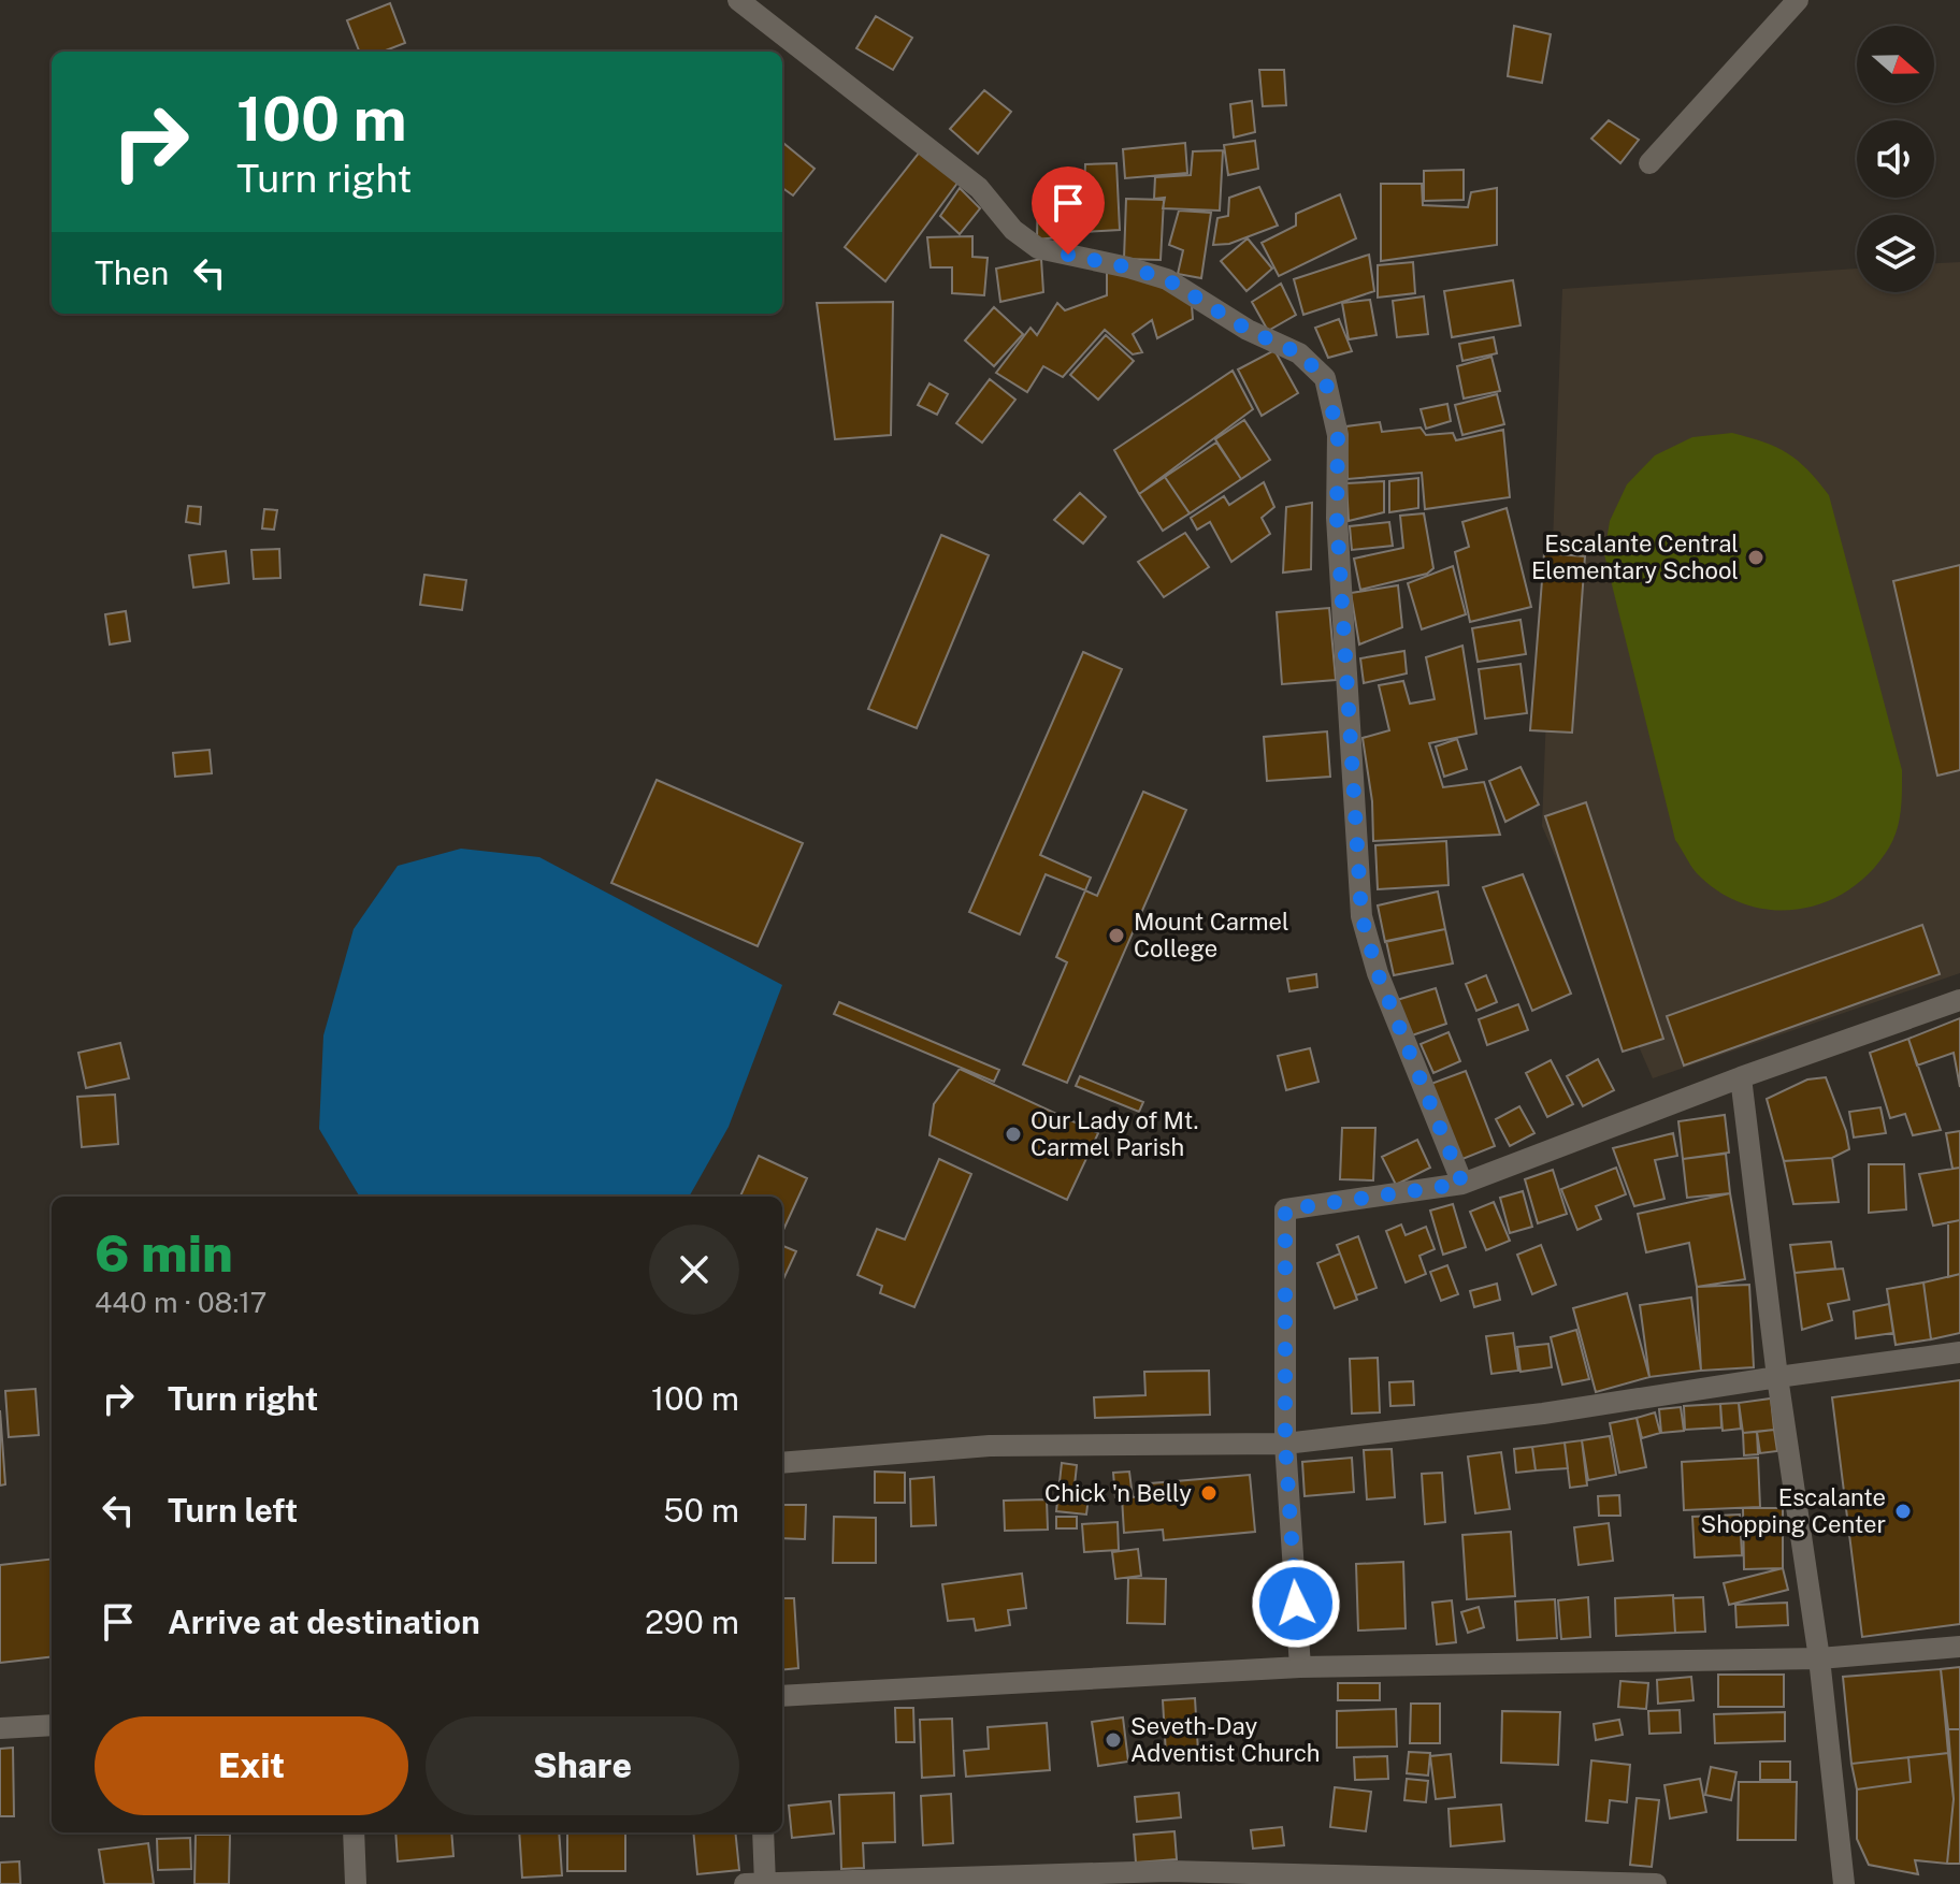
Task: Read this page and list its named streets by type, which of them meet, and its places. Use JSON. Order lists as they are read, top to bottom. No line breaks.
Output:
{"places":["Escalante Central Elementary School","Mount Carmel College","Our Lady of Mt. Carmel Parish","Chick 'n Belly","Escalante Shopping Center","Seveth-Day Adventist Church"],"north":"right","page":{"turn":["100 m","Turn right"],"then":"Then","heading":["6 min","440 m · 08:17"],"list":[{"name":"Turn right","value":"100 m"},{"name":"Turn left","value":"50 m"},{"name":"Arrive at destination","value":"290 m"}],"buttons":["Exit","Share"]}}
